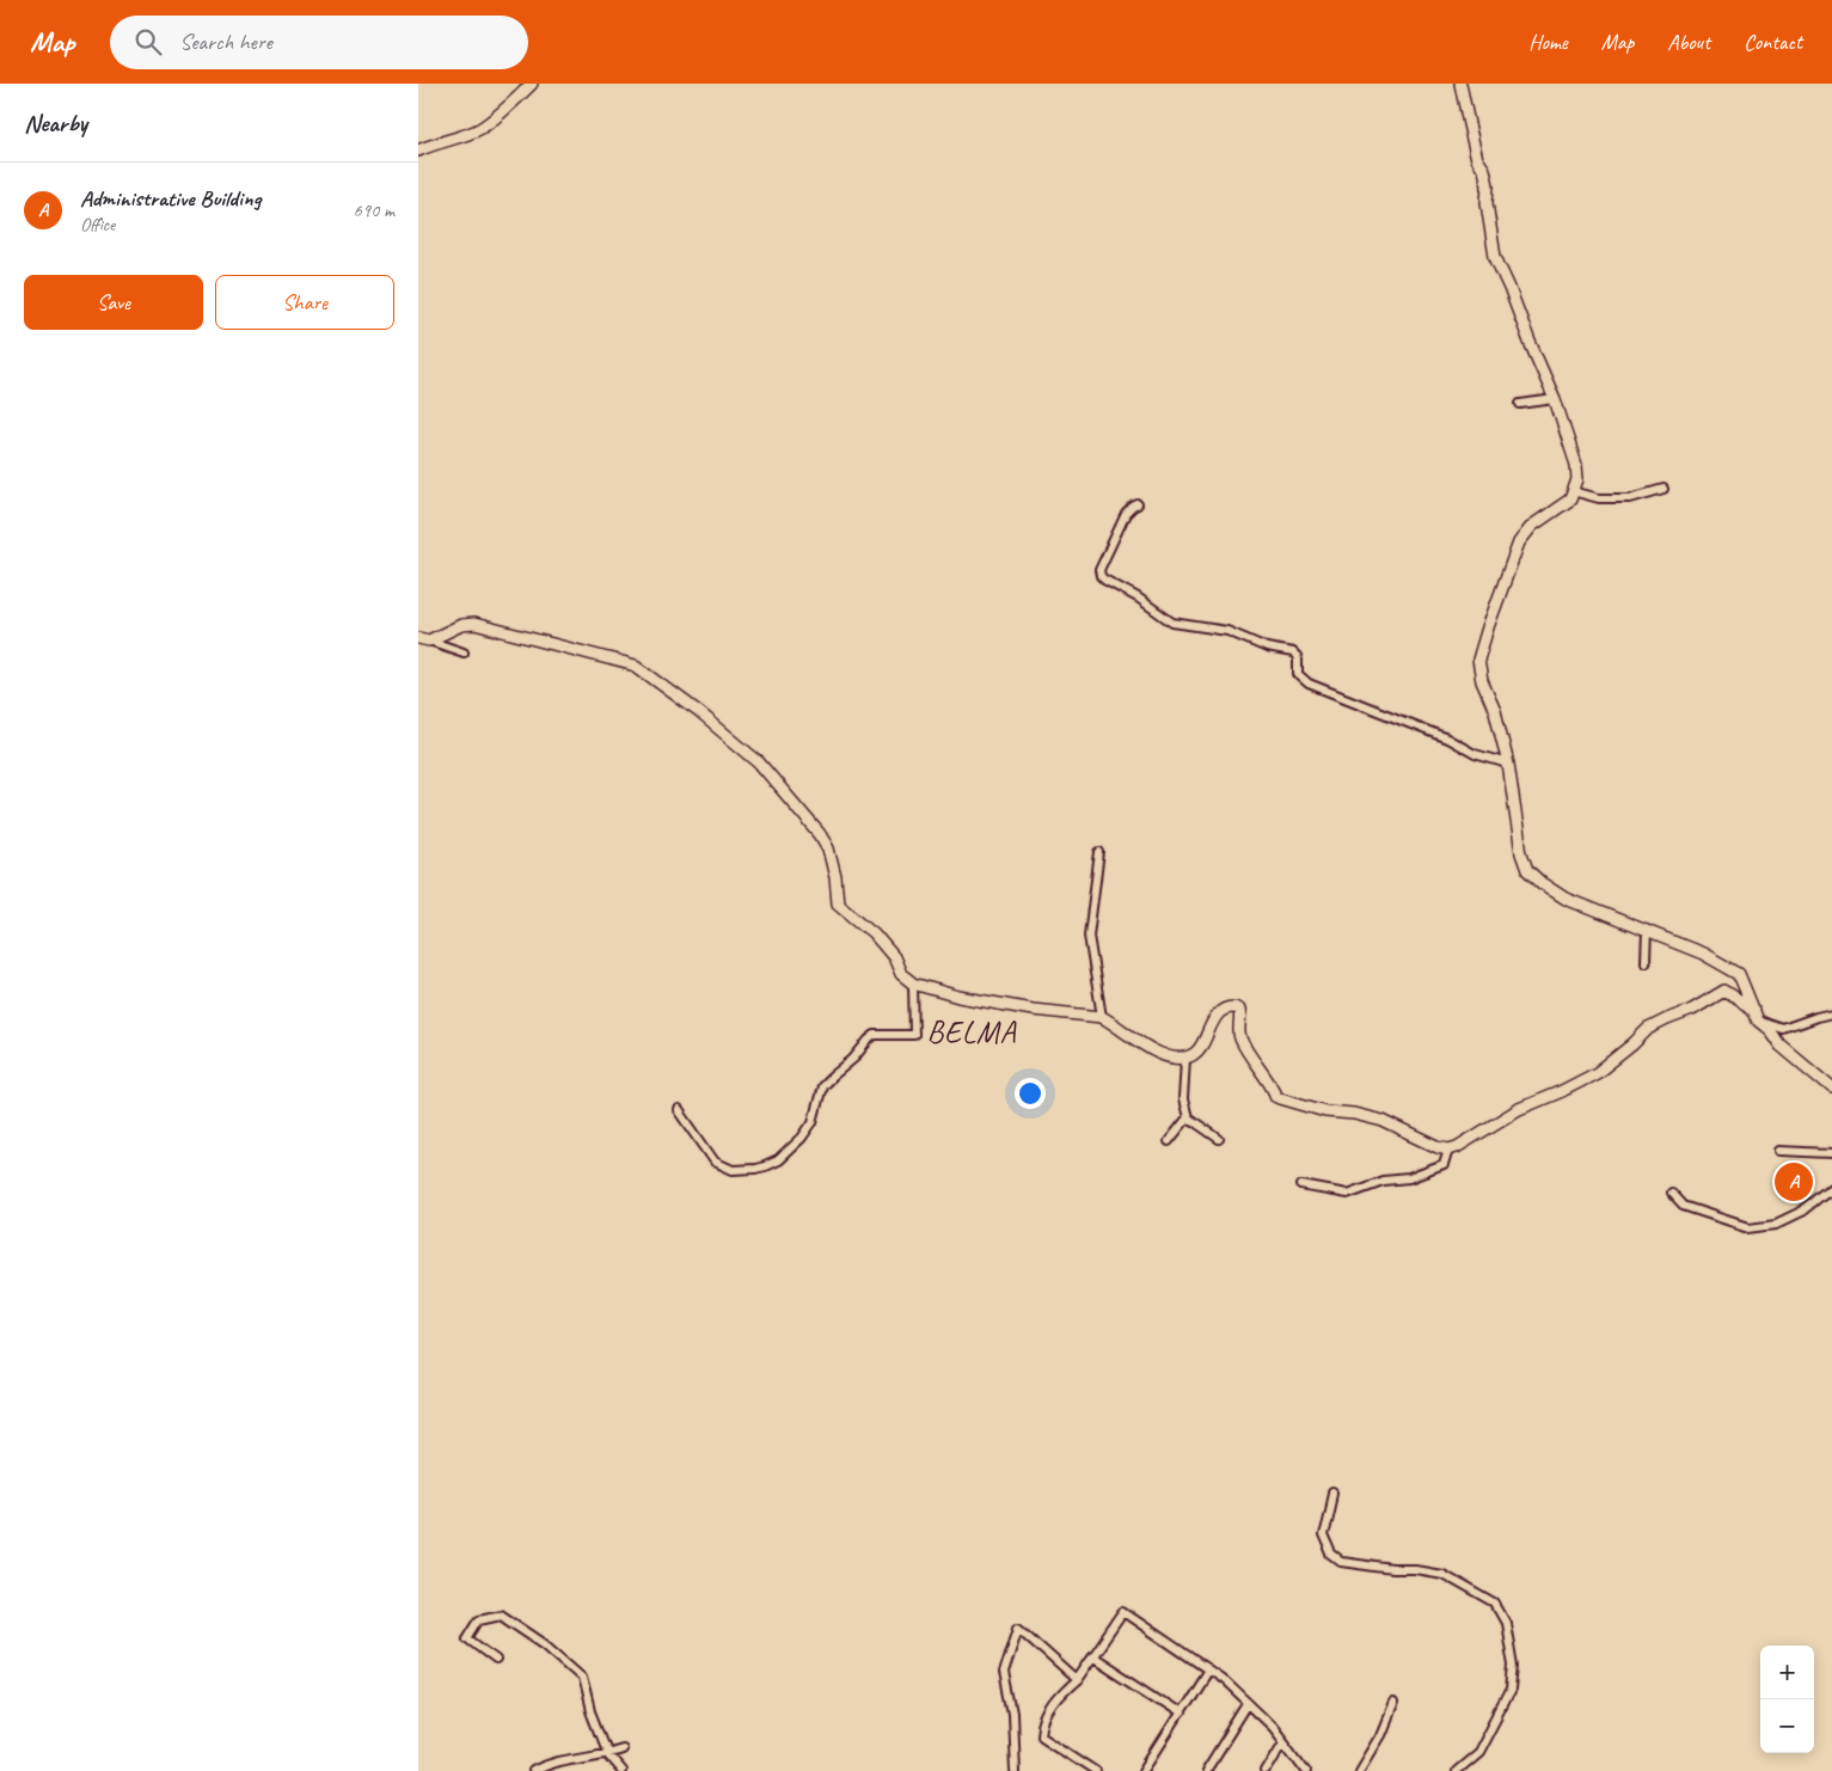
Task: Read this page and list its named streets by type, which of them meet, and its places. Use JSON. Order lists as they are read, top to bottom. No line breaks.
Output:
{"districts":["BELMA"],"page":{"header":"Map","search":"Search here","nav":["Home","Map","About","Contact"],"heading":"Nearby","list":[{"mark":"A","name":"Administrative Building","note":"Office","value":"690 m"}],"buttons":["Save","Share"],"pins":"A","map_buttons":["+","−"]}}
